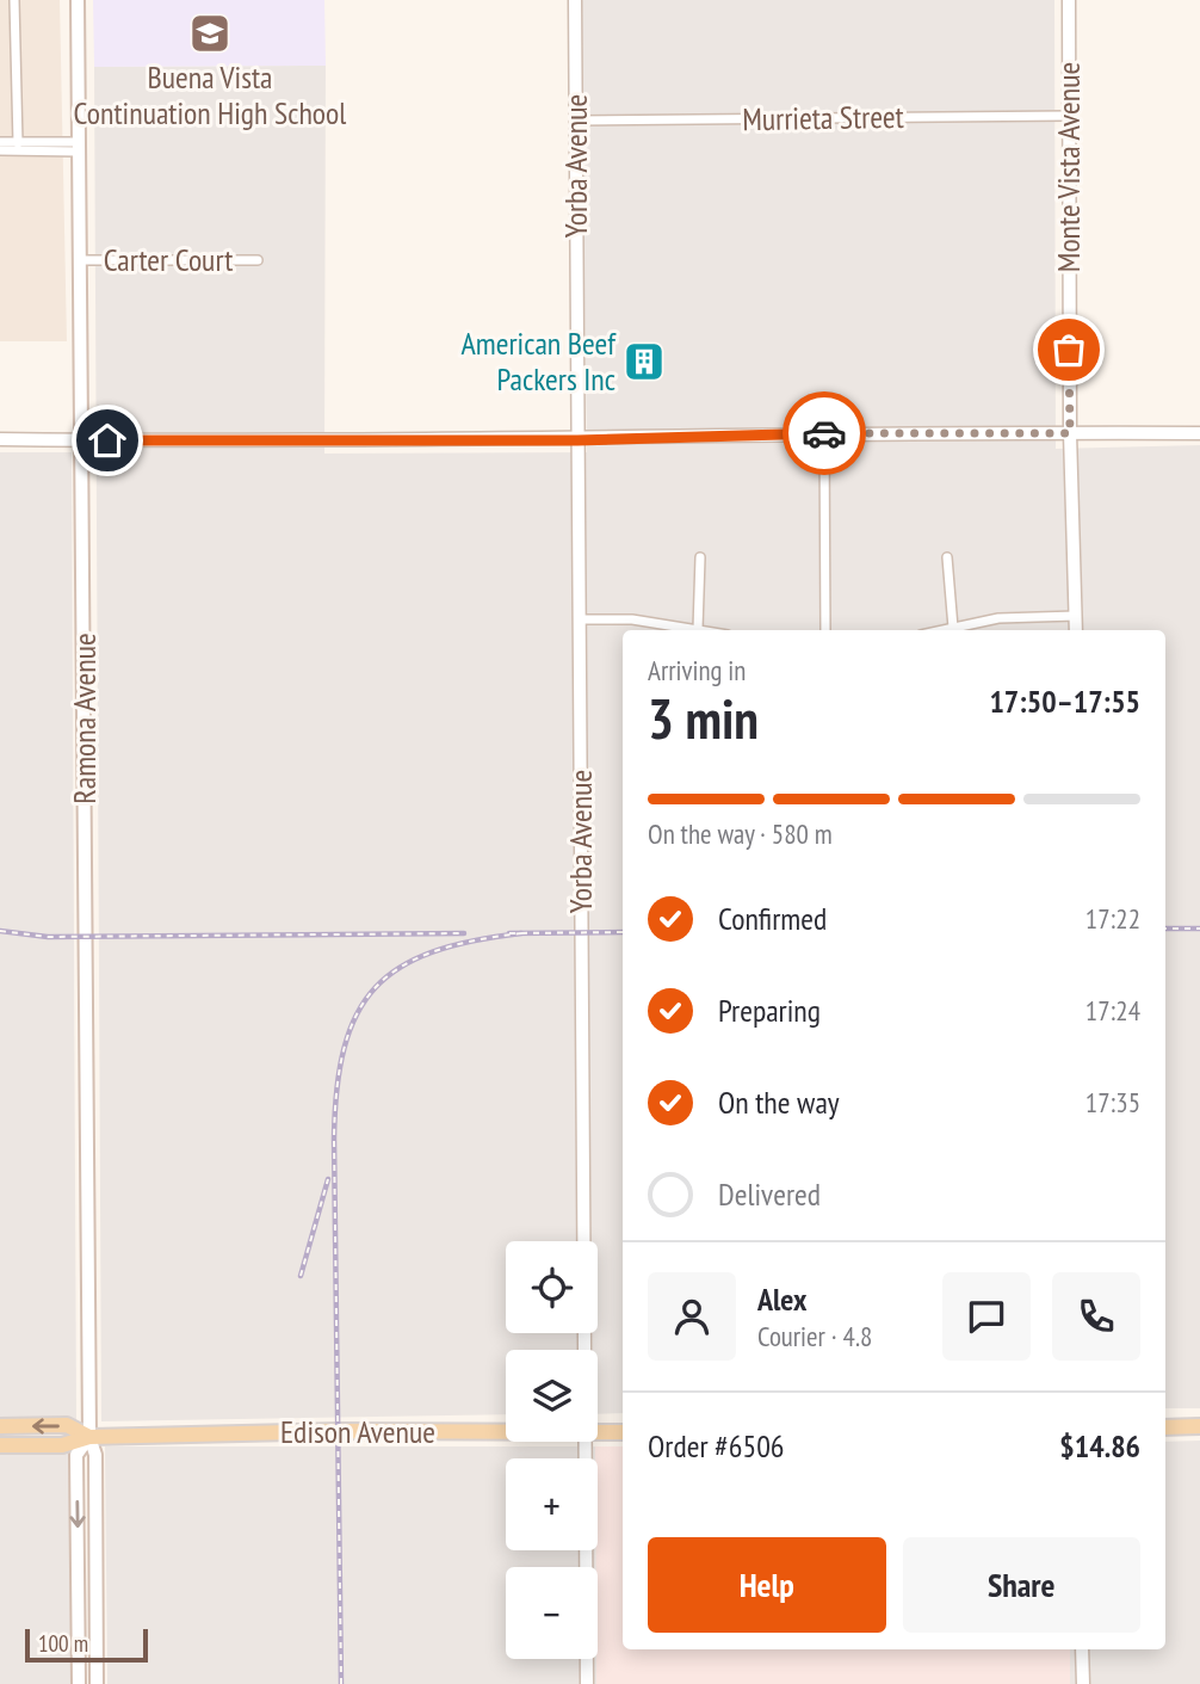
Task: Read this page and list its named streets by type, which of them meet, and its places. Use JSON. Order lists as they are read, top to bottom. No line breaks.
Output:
{"streets":{"main road":["Ramona Avenue","Edison Avenue"],"street":["Murrieta Street","Yorba Avenue","Monte Vista Avenue","Carter Court"]},"crossings":[["Murrieta Street","Yorba Avenue"],["Murrieta Street","Monte Vista Avenue"],["Carter Court","Ramona Avenue"],["Ramona Avenue","Edison Avenue"]],"places":{"school or university":["Buena Vista Continuation High School"],"building":["American Beef Packers Inc"]},"scale_bar":"100 m","page":{"heading":["3 min","Arriving in","17:50–17:55"],"panel":["Alex","Courier · 4.8","Order #6506","$14.86"],"bar":"On the way · 580 m","list":[["Confirmed","17:22"],["Preparing","17:24"],["On the way","17:35"],"Delivered"],"map_buttons":["+","−"],"buttons":["Help","Share"],"scale":"100 m"}}
